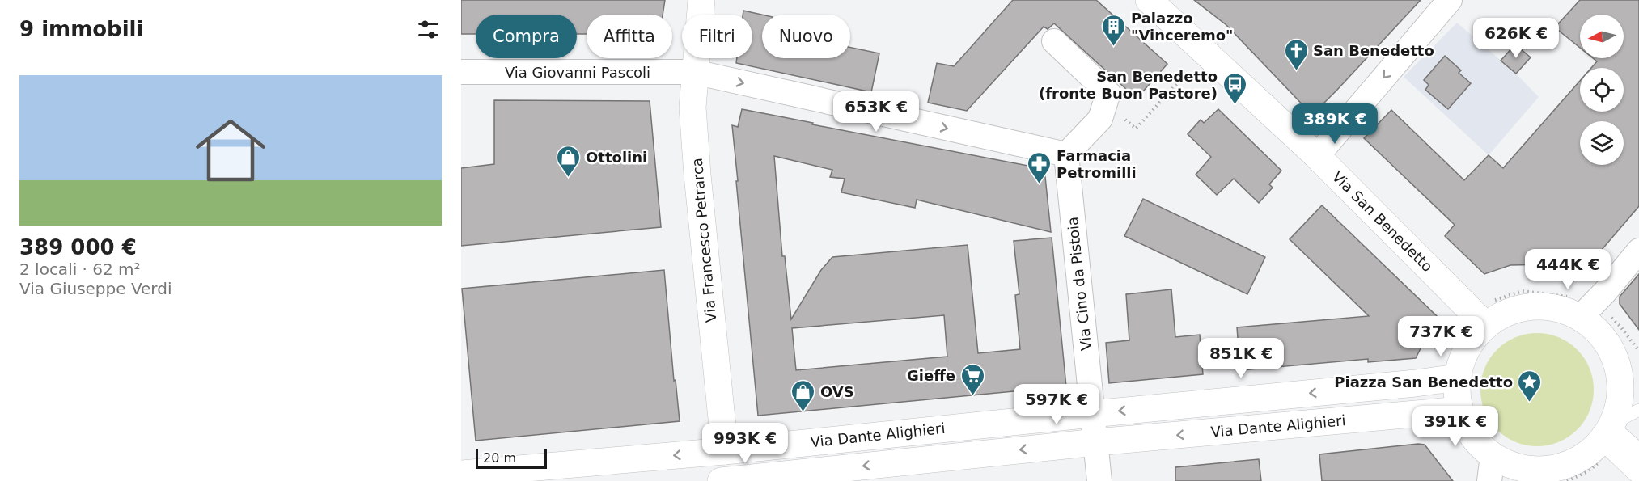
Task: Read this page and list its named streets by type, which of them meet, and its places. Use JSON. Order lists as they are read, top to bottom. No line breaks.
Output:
{"streets":{"street":["Via Giovanni Pascoli","Via San Benedetto","Via Francesco Petrarca","Via Cino da Pistoia","Via Dante Alighieri"]},"crossings":[["Via Giovanni Pascoli","Via Francesco Petrarca"],["Via Giovanni Pascoli","Via Cino da Pistoia"],["Via San Benedetto","Via Dante Alighieri"],["Via Francesco Petrarca","Via Dante Alighieri"],["Via Cino da Pistoia","Via Dante Alighieri"]],"one_way":["Via Giovanni Pascoli","Via Dante Alighieri"],"places":{"building":["Palazzo \"Vinceremo\""],"church":["San Benedetto"],"bus stop":["San Benedetto (fronte Buon Pastore)"],"shop":["Ottolini","OVS"],"pharmacy":["Farmacia Petromilli"],"supermarket":["Gieffe"],"place":["Piazza San Benedetto"]},"scale_bar":"20 m","north":"left","page":{"heading":"9 immobili","chip":["Compra","Affitta","Filtri","Nuovo"],"price":["626K €","653K €","389K €","444K €","737K €","851K €","597K €","391K €","993K €"],"list":[{"name":"389 000 €","note":"2 locali · 62 m² · Via Giuseppe Verdi"}],"scale":"20 m"}}
